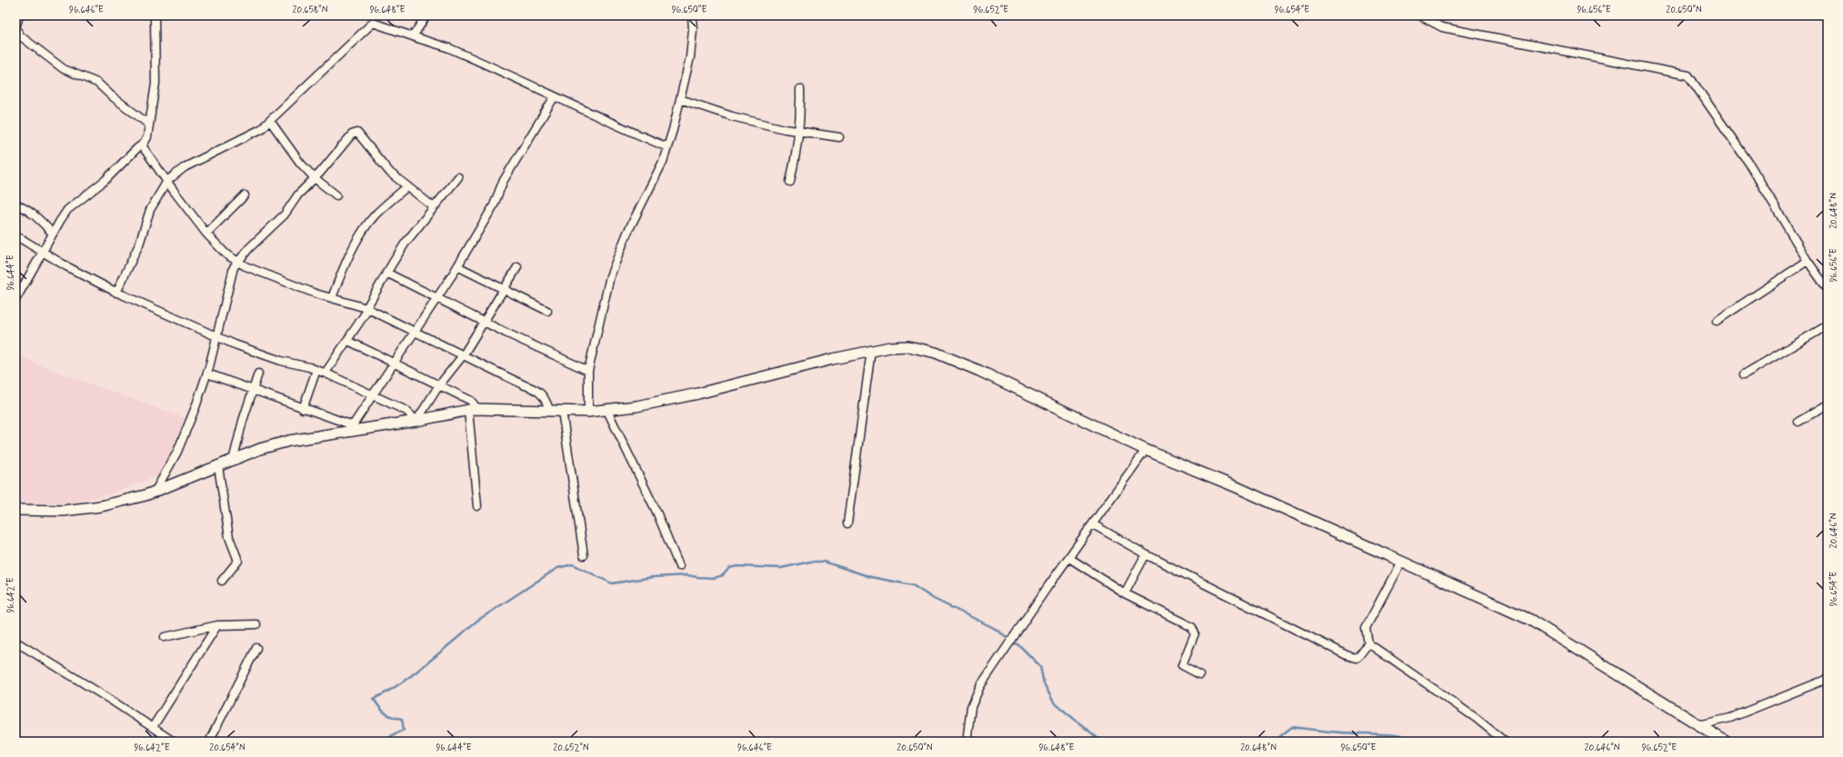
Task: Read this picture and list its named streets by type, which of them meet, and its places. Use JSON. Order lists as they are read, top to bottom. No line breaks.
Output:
{"coordinates":["96.646°E","20.658°N","96.648°E","96.650°E","96.652°E","96.654°E","96.656°E","20.650°N","20.648°N","96.644°E","20.646°N","96.642°E","20.654°N","20.652°N"]}
